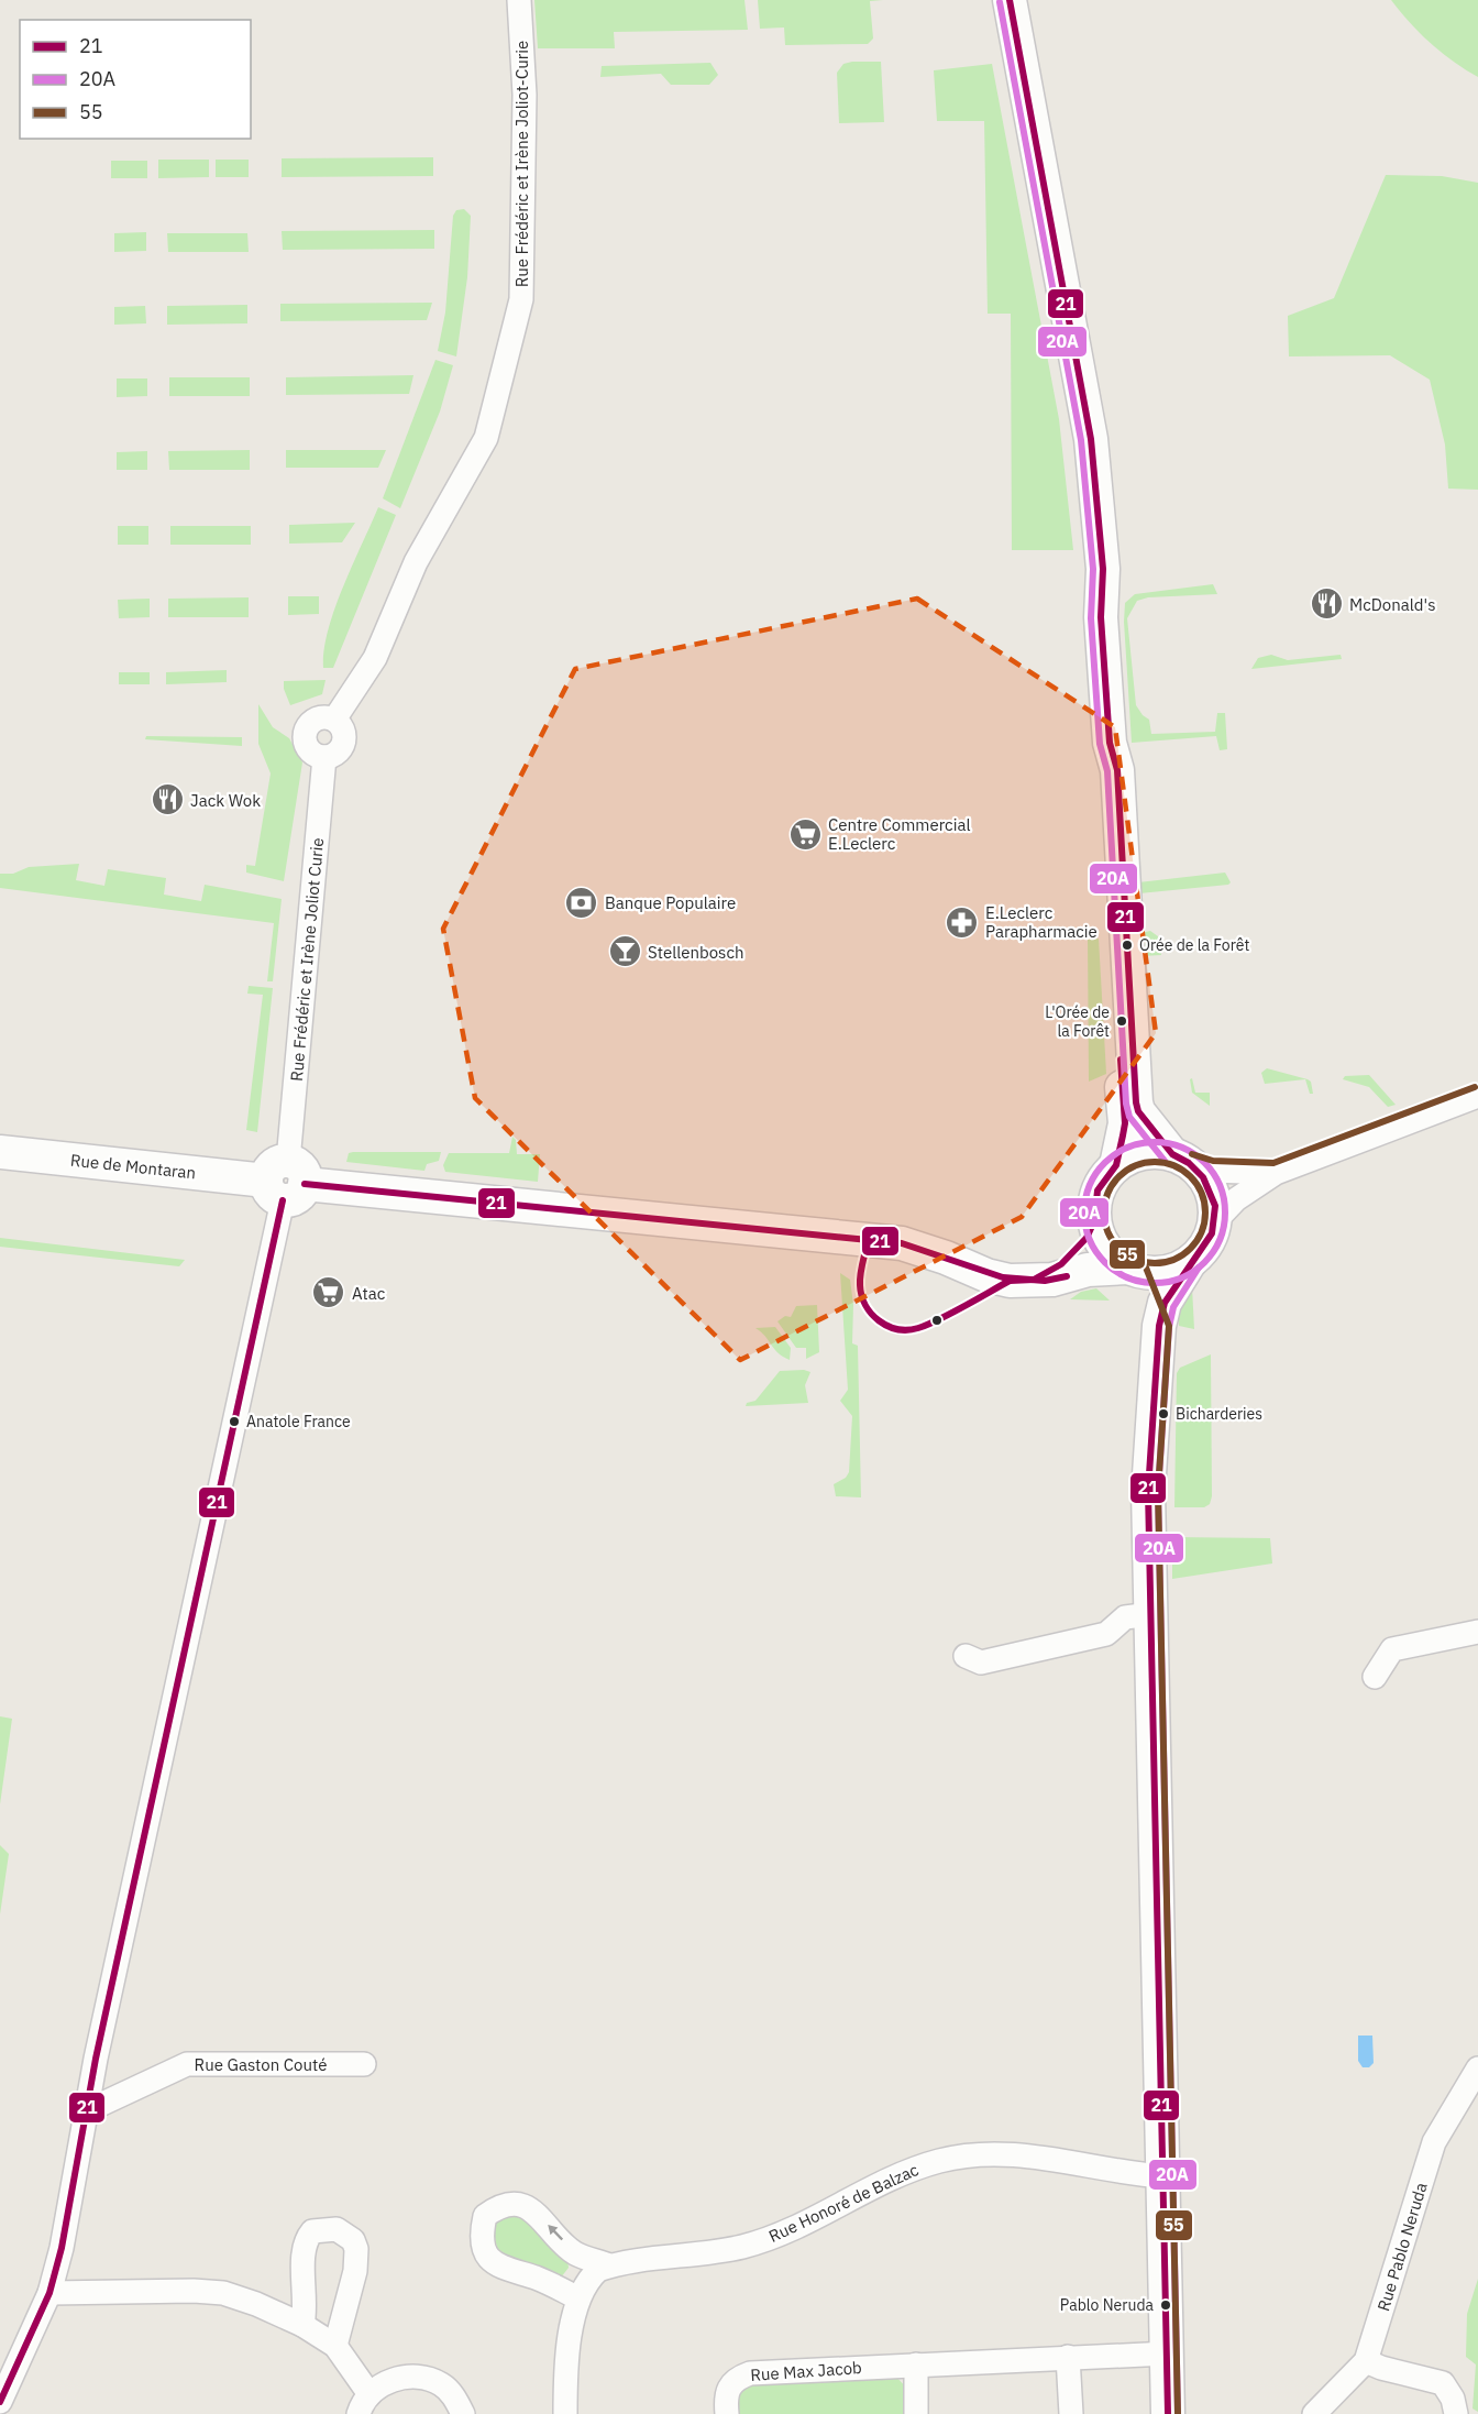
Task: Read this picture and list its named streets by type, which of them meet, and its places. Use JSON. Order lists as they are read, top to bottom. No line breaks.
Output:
{"streets":{"main road":["Rue de Montaran"],"street":["Rue Frédéric et Irène Joliot-Curie","Rue Frédéric et Irène Joliot Curie","Rue Gaston Couté","Rue Honoré de Balzac","Rue Pablo Neruda","Rue Max Jacob"]},"crossings":[["Rue Frédéric et Irène Joliot-Curie","Rue Frédéric et Irène Joliot Curie"],["Rue Frédéric et Irène Joliot Curie","Rue de Montaran"],["Rue Frédéric et Irène Joliot Curie","Rue Gaston Couté"]],"places":{"restaurant":["McDonald's","Jack Wok"],"supermarket":["Centre Commercial E.Leclerc","Atac"],"bank":["Banque Populaire"],"pharmacy":["E.Leclerc Parapharmacie"],"other":["Orée de la Forêt","L'Orée de la Forêt","Bicharderies","Anatole France","Pablo Neruda"],"bar":["Stellenbosch"]},"lines":["transit line 21","transit line 20A","transit line 55"],"legend":["21","20A","55"]}
